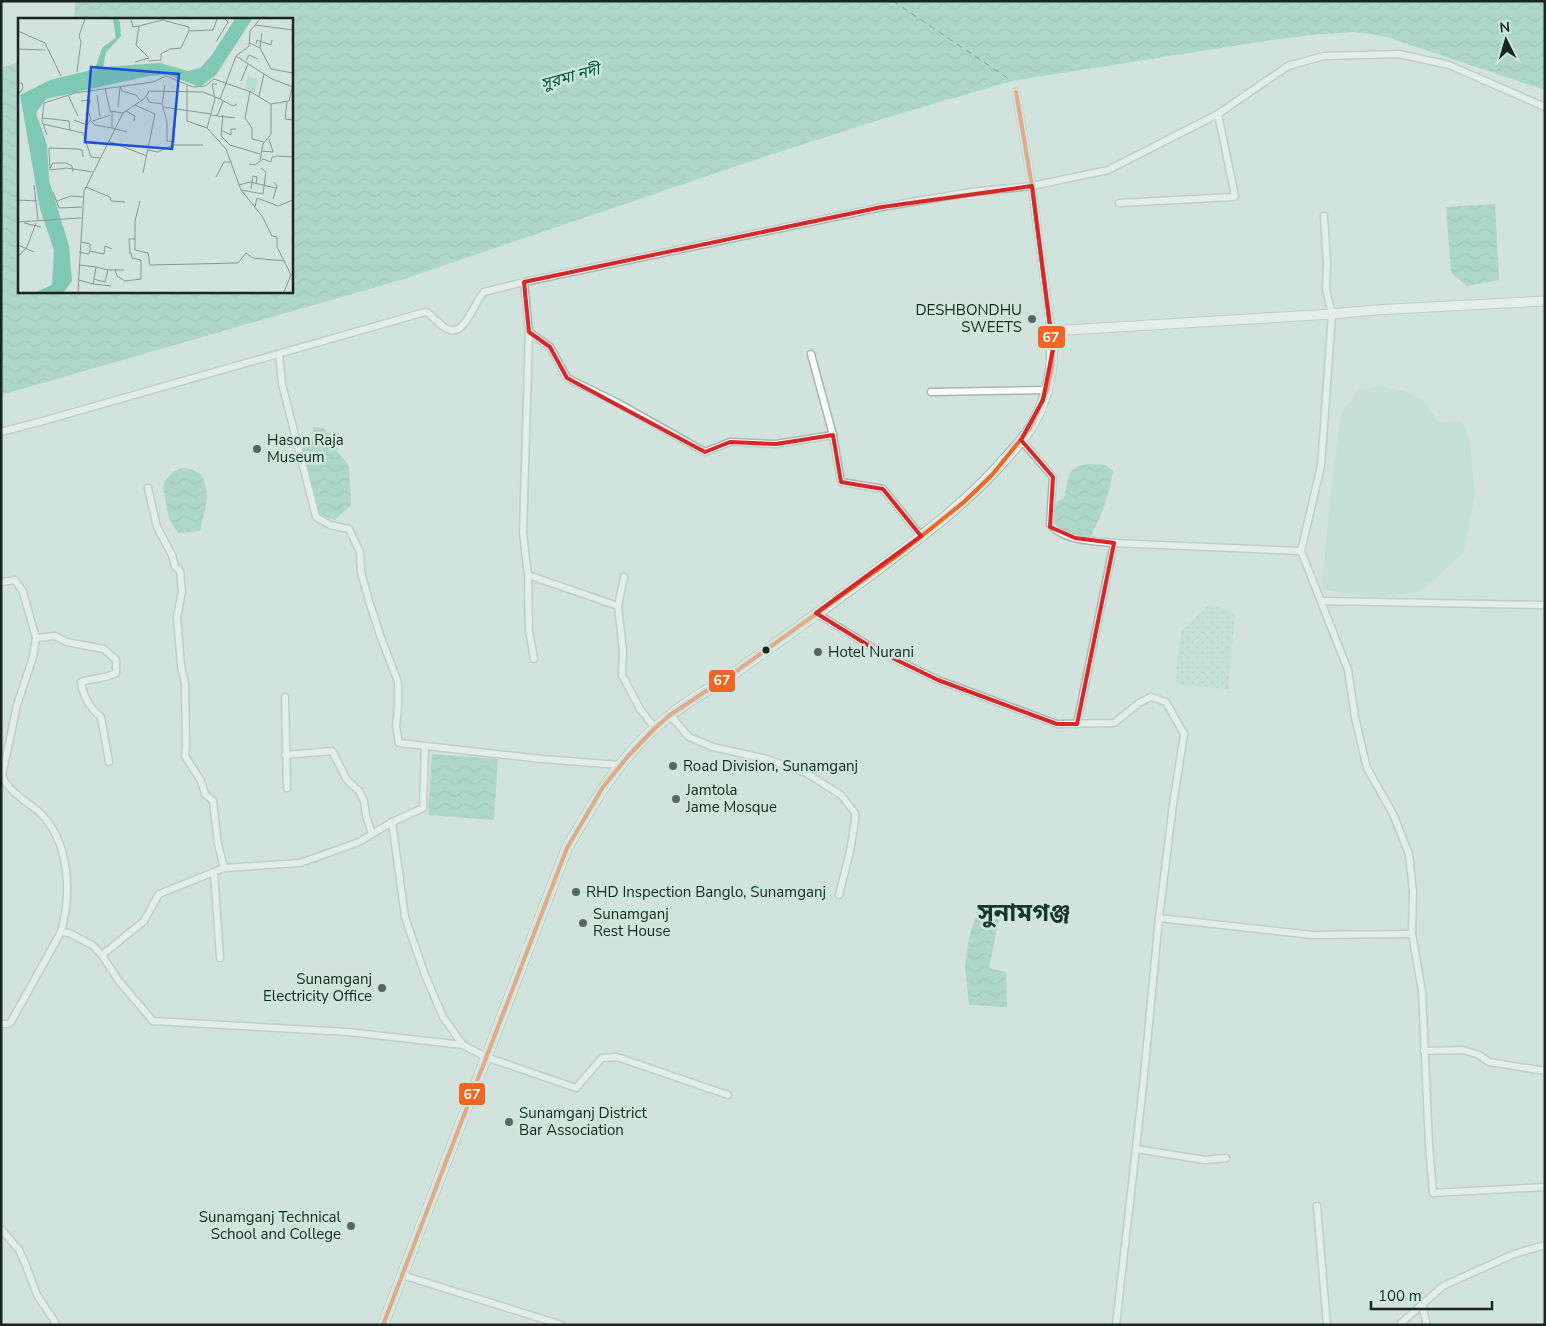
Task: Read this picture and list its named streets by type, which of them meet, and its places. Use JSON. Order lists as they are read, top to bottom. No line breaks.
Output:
{"districts":["সুনামগঞ্জ"],"water":["সুরমা নদী"],"places":["DESHBONDHU SWEETS","Hason Raja Museum","Hotel Nurani","Road Division, Sunamganj","Jamtola Jame Mosque","RHD Inspection Banglo, Sunamganj","Sunamganj Rest House","Sunamganj Electricity Office","Sunamganj District Bar Association","Sunamganj Technical School and College"],"lines":["transit line 67"],"scale_bar":"100 m","north":"top"}
